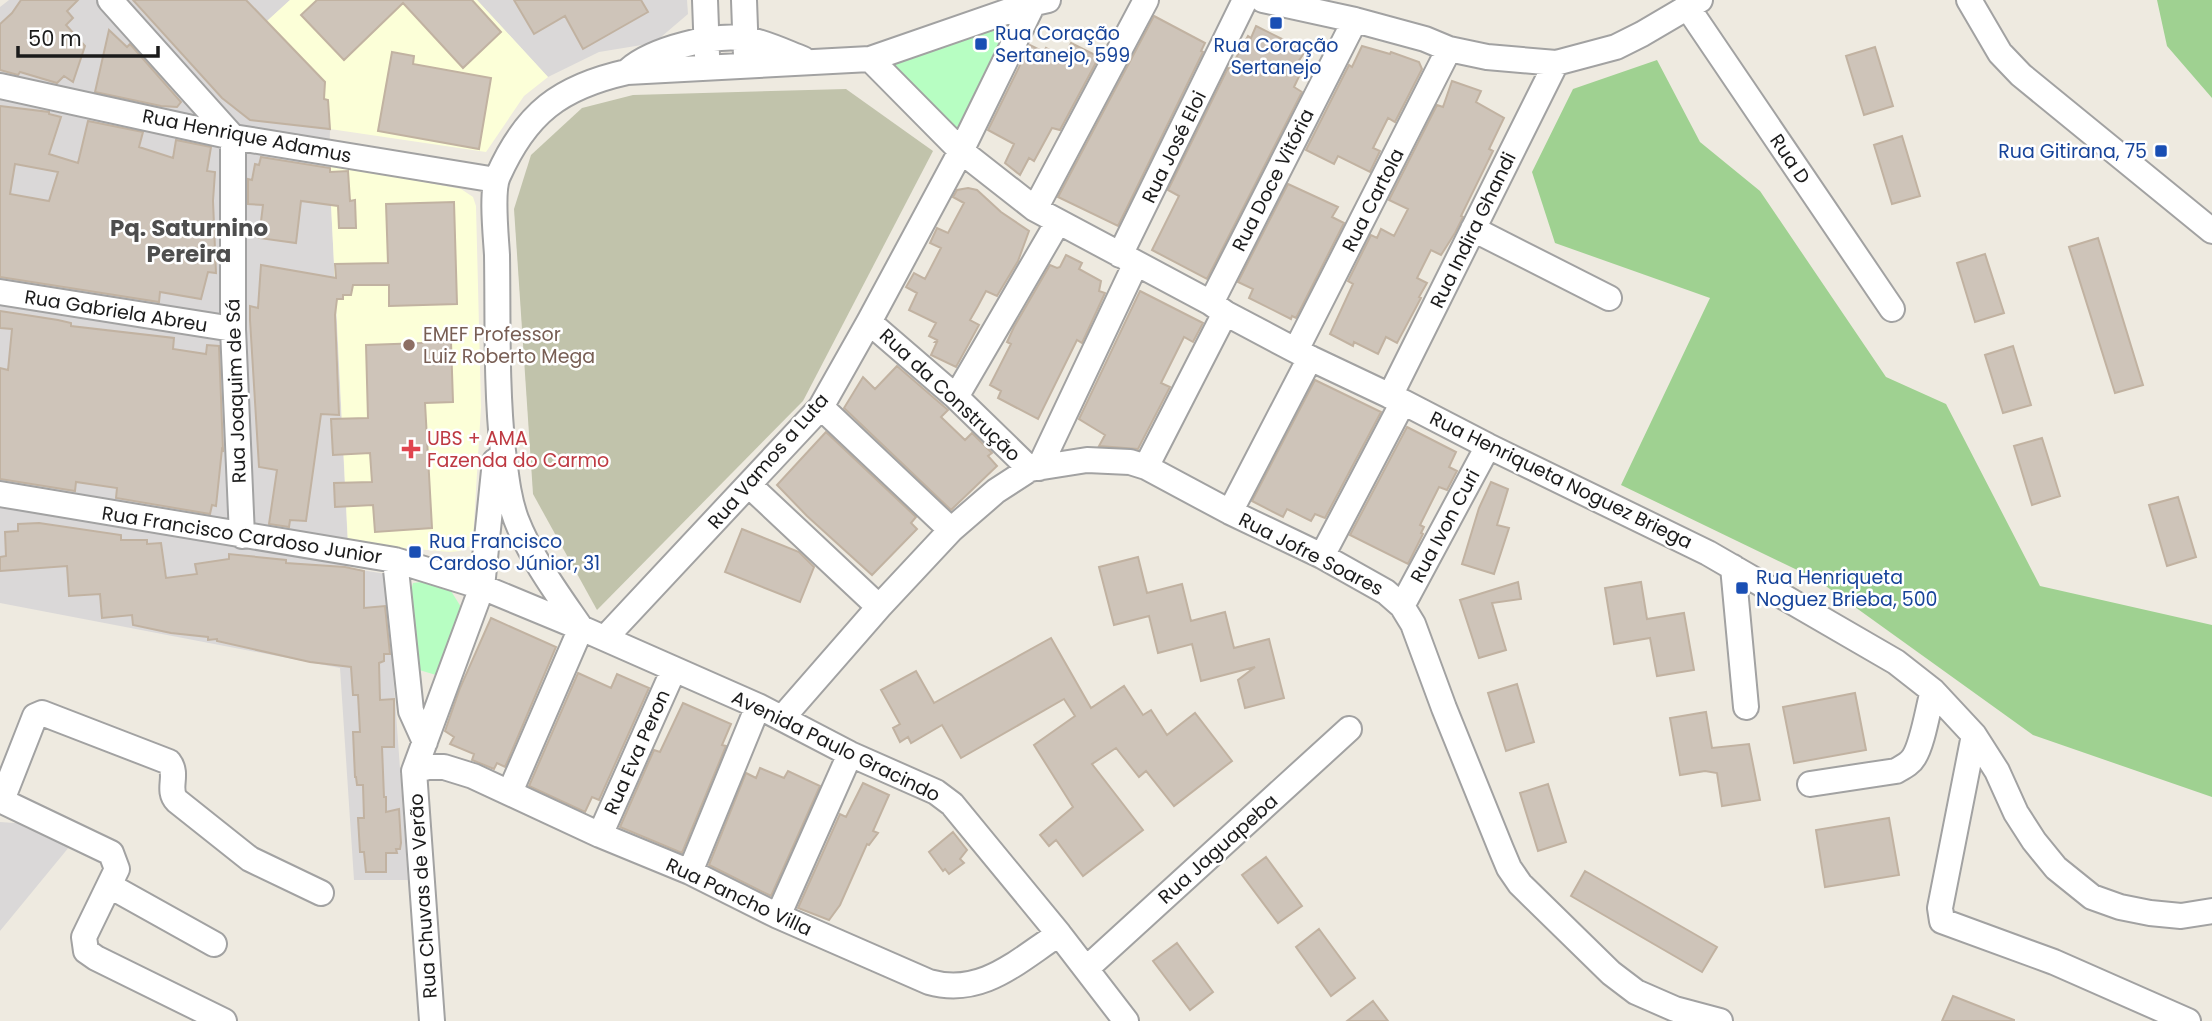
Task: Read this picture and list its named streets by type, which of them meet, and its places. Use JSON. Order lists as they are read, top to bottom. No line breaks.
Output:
{"streets":{"street":["Rua Henrique Adamus","Rua José Eloi","Rua D","Rua Doce Vitória","Rua Cartola","Rua Indira Ghandi","Rua Gabriela Abreu","Rua Joaquim de Sá","Rua da Construção","Rua Vamos a Luta","Rua Henriqueta Noguez Briega","Rua Ivon Curi","Rua Francisco Cardoso Junior","Rua Jofre Soares","Avenida Paulo Gracindo","Rua Eva Peron","Rua Jaguapeba","Rua Chuvas de Verão","Rua Pancho Villa"]},"crossings":[["Rua Henrique Adamus","Rua Joaquim de Sá"],["Rua José Eloi","Rua da Construção"],["Rua José Eloi","Rua Henriqueta Noguez Briega"],["Rua José Eloi","Rua Jofre Soares"],["Rua Doce Vitória","Rua Henriqueta Noguez Briega"],["Rua Doce Vitória","Rua Jofre Soares"],["Rua Cartola","Rua Henriqueta Noguez Briega"],["Rua Cartola","Rua Jofre Soares"],["Rua Indira Ghandi","Rua Henriqueta Noguez Briega"],["Rua Indira Ghandi","Rua Jofre Soares"],["Rua Gabriela Abreu","Rua Joaquim de Sá"],["Rua Joaquim de Sá","Rua Francisco Cardoso Junior"],["Rua da Construção","Rua Vamos a Luta"],["Rua da Construção","Rua Jofre Soares"],["Rua Vamos a Luta","Rua Henriqueta Noguez Briega"],["Rua Vamos a Luta","Avenida Paulo Gracindo"],["Rua Henriqueta Noguez Briega","Rua Ivon Curi"],["Rua Ivon Curi","Rua Jofre Soares"],["Rua Francisco Cardoso Junior","Avenida Paulo Gracindo"],["Rua Jofre Soares","Avenida Paulo Gracindo"],["Avenida Paulo Gracindo","Rua Eva Peron"],["Avenida Paulo Gracindo","Rua Jaguapeba"],["Avenida Paulo Gracindo","Rua Pancho Villa"],["Rua Eva Peron","Rua Pancho Villa"],["Rua Chuvas de Verão","Rua Pancho Villa"]],"districts":["Pq. Saturnino Pereira"],"places":{"transit":["Rua Coração Sertanejo","Rua Coração Sertanejo, 599","Rua Gitirana, 75","Rua Francisco Cardoso Júnior, 31","Rua Henriqueta Noguez Brieba, 500"],"other":["EMEF Professor Luiz Roberto Mega"],"health":["UBS + AMA Fazenda do Carmo"]},"scale_bar":"50 m"}
